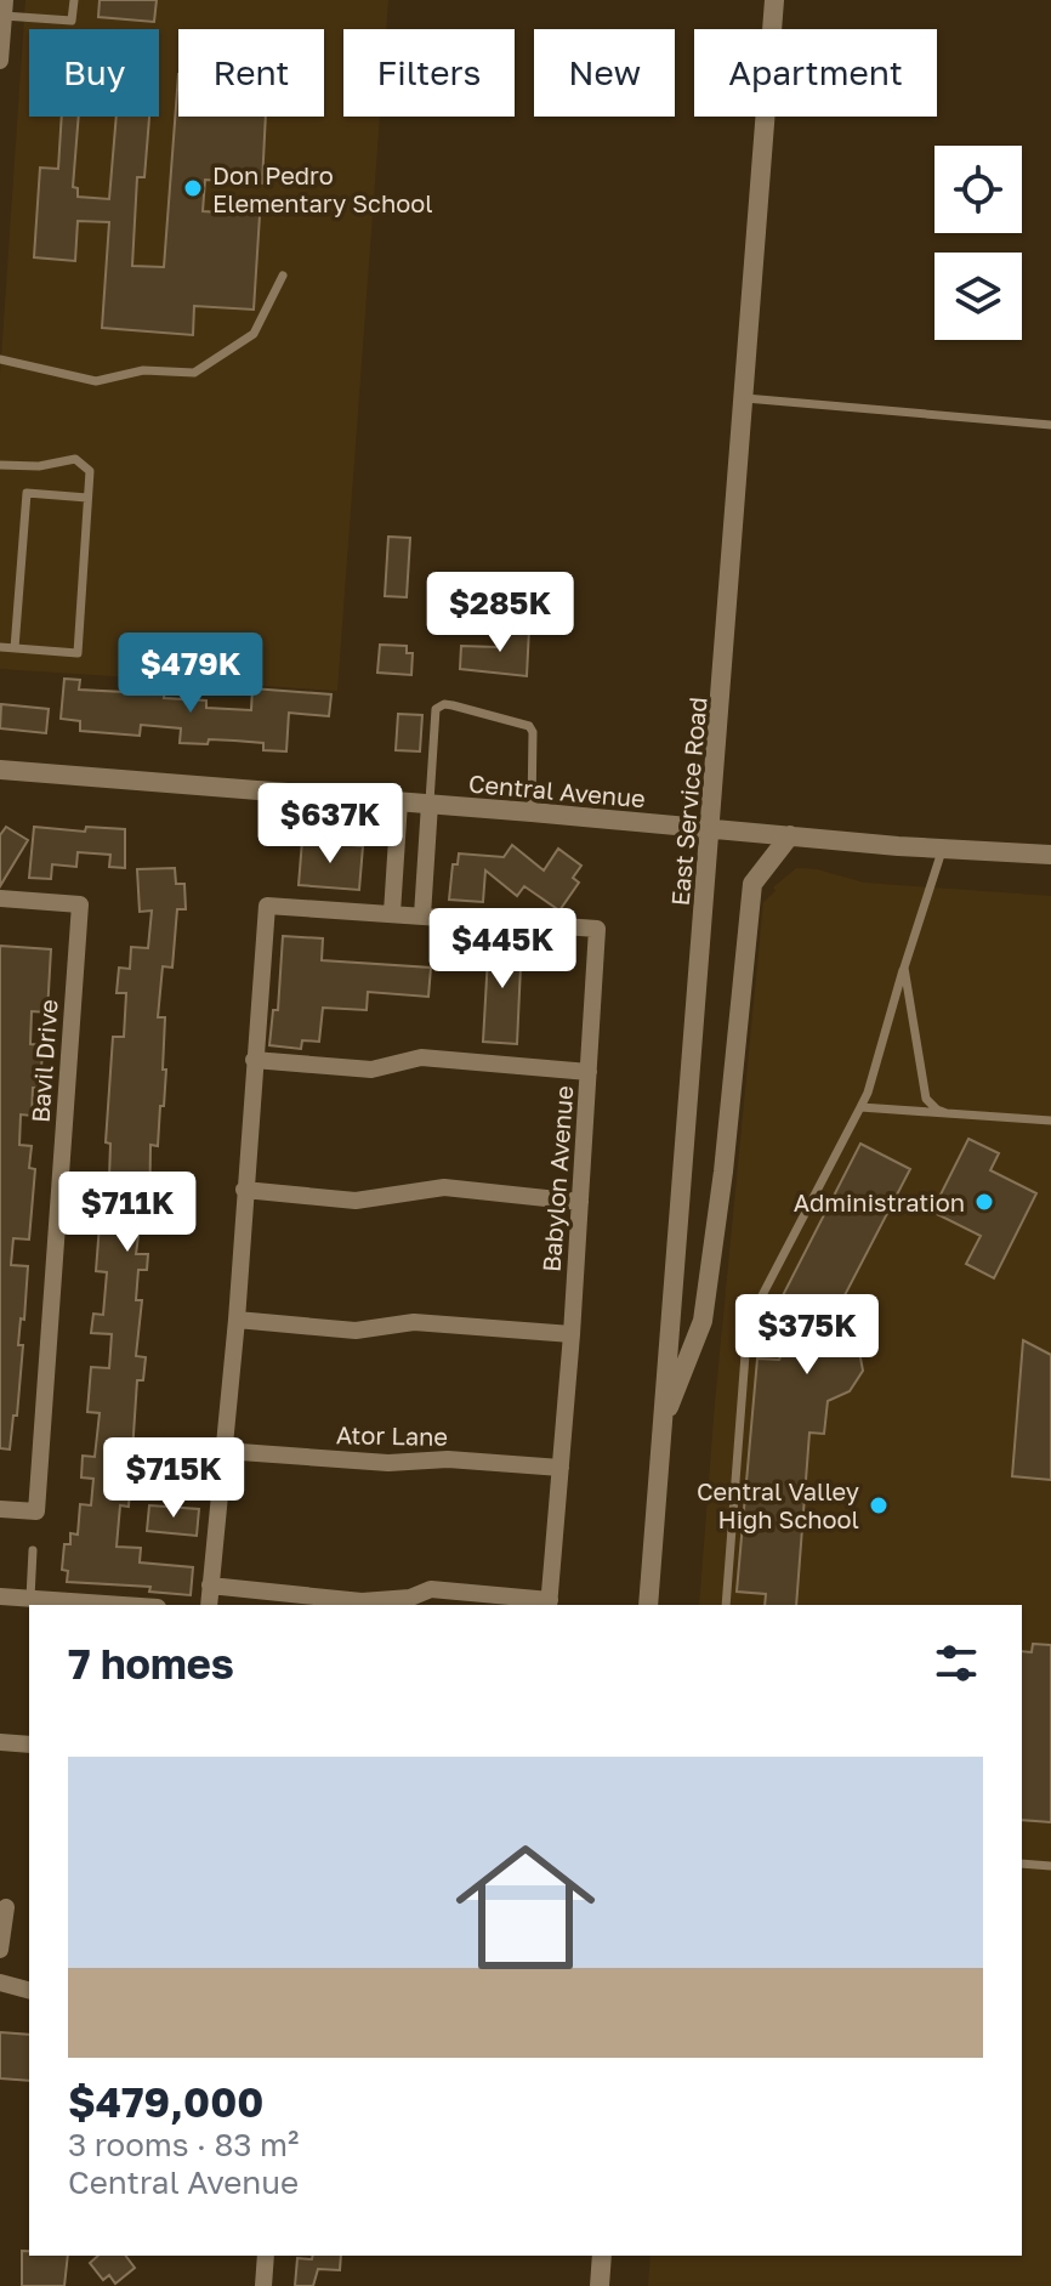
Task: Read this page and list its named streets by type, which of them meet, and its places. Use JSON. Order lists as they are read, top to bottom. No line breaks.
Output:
{"streets":{"street":["Central Avenue","East Service Road","Bavil Drive","Babylon Avenue","Ator Lane"]},"crossings":[["Central Avenue","East Service Road"],["Babylon Avenue","Ator Lane"]],"places":["Don Pedro Elementary School","Administration","Central Valley High School"],"page":{"chip":["Buy","Rent","Filters","New","Apartment"],"price":["$285K","$479K","$637K","$445K","$711K","$375K","$715K"],"heading":"7 homes","list":[{"name":"$479,000","note":"3 rooms · 83 m² · Central Avenue"}]}}
